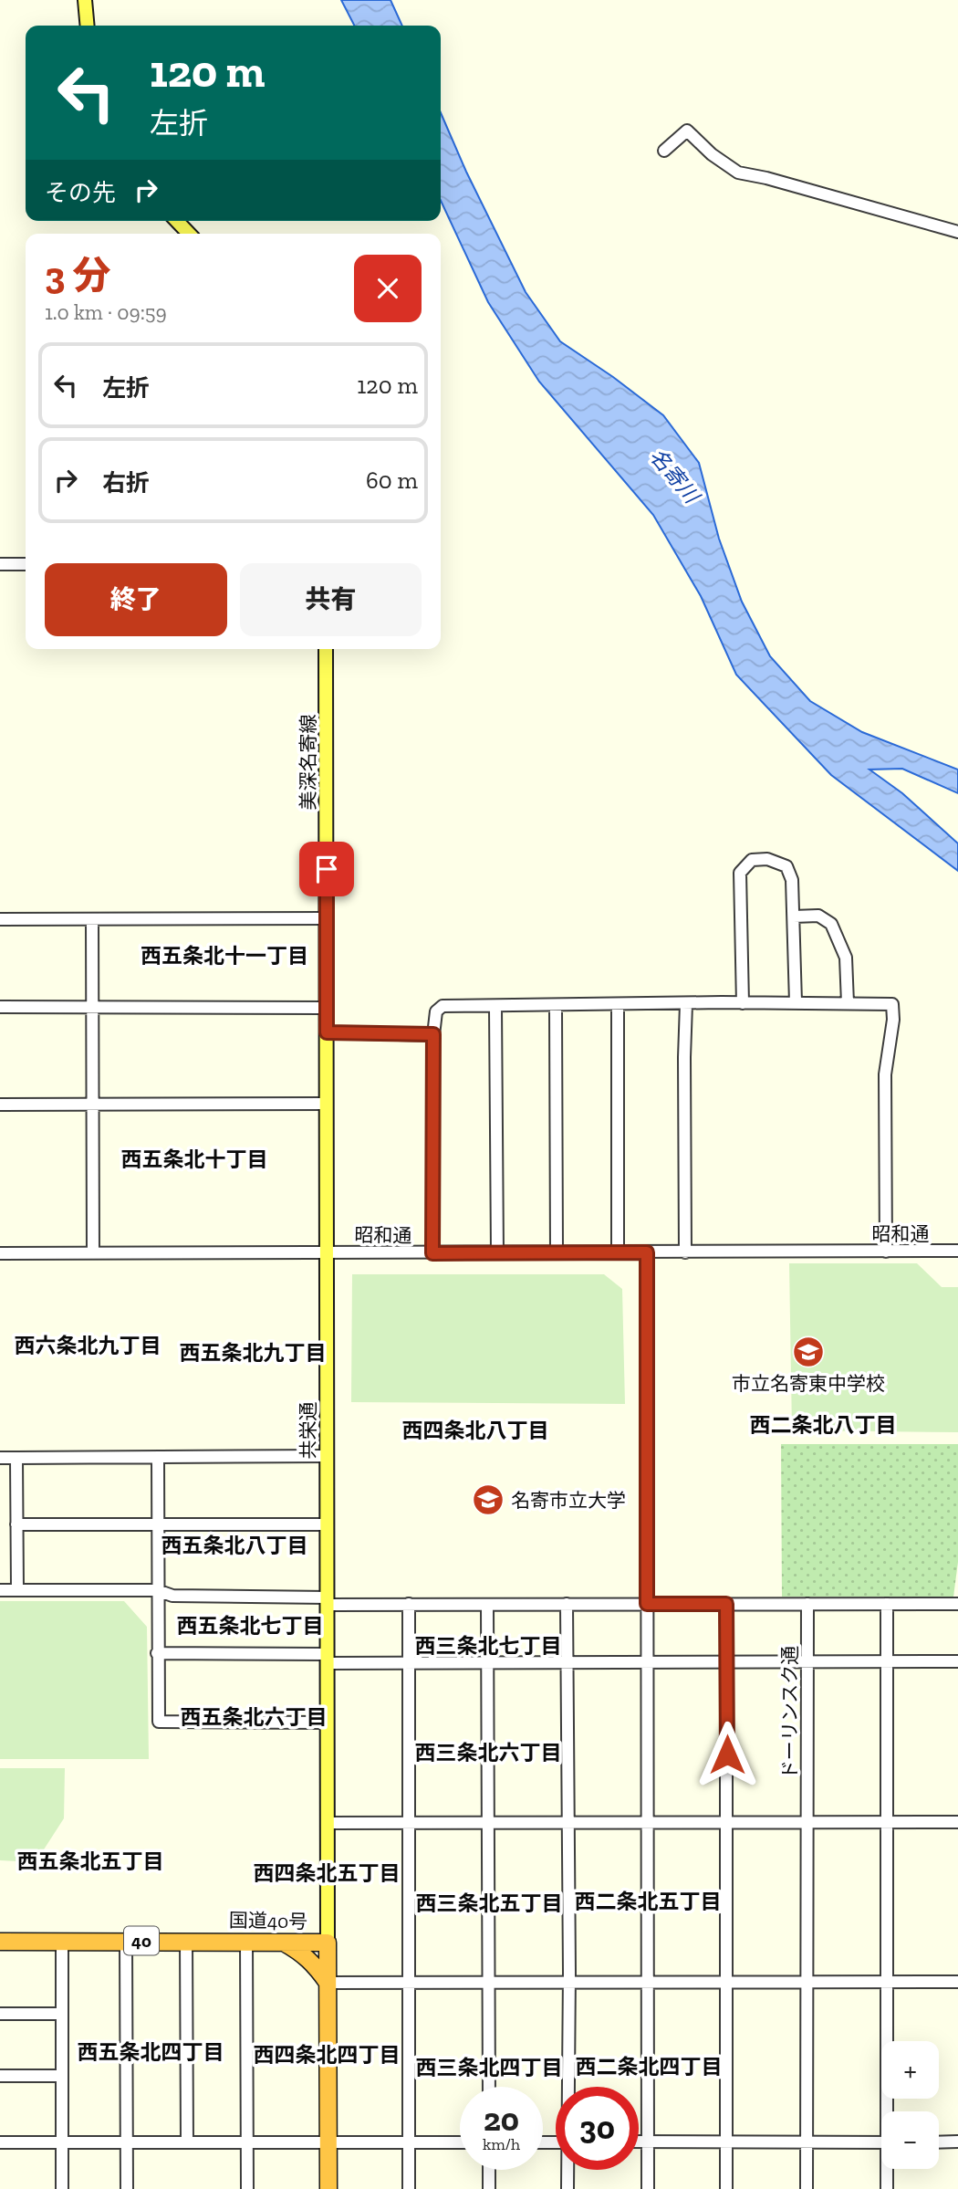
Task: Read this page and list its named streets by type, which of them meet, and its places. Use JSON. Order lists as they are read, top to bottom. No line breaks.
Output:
{"streets":{"highway":["国道40号","40"],"main road":["美深名寄線","共栄通"],"street":["昭和通","ドーリンスク通"]},"crossings":[["美深名寄線","共栄通"],["昭和通","共栄通"],["共栄通","国道40号"]],"districts":["西五条北十一丁目","西五条北十丁目","西六条北九丁目","西五条北九丁目","西二条北八丁目","西四条北八丁目","西五条北八丁目","西五条北七丁目","西三条北七丁目","西五条北六丁目","西三条北六丁目","西五条北五丁目","西四条北五丁目","西二条北五丁目","西三条北五丁目","西五条北四丁目","西四条北四丁目","西二条北四丁目","西三条北四丁目"],"water":["名寄川"],"places":{"school or university":["市立名寄東中学校","名寄市立大学"]},"page":{"turn":["120 m","左折"],"then":"その先","heading":["3 分","1.0 km · 09:59"],"list":[{"name":"左折","value":"120 m"},{"name":"右折","value":"60 m"}],"buttons":["終了","共有"],"map_buttons":["+","−"],"speed":"20 km/h","limit":"30"}}
